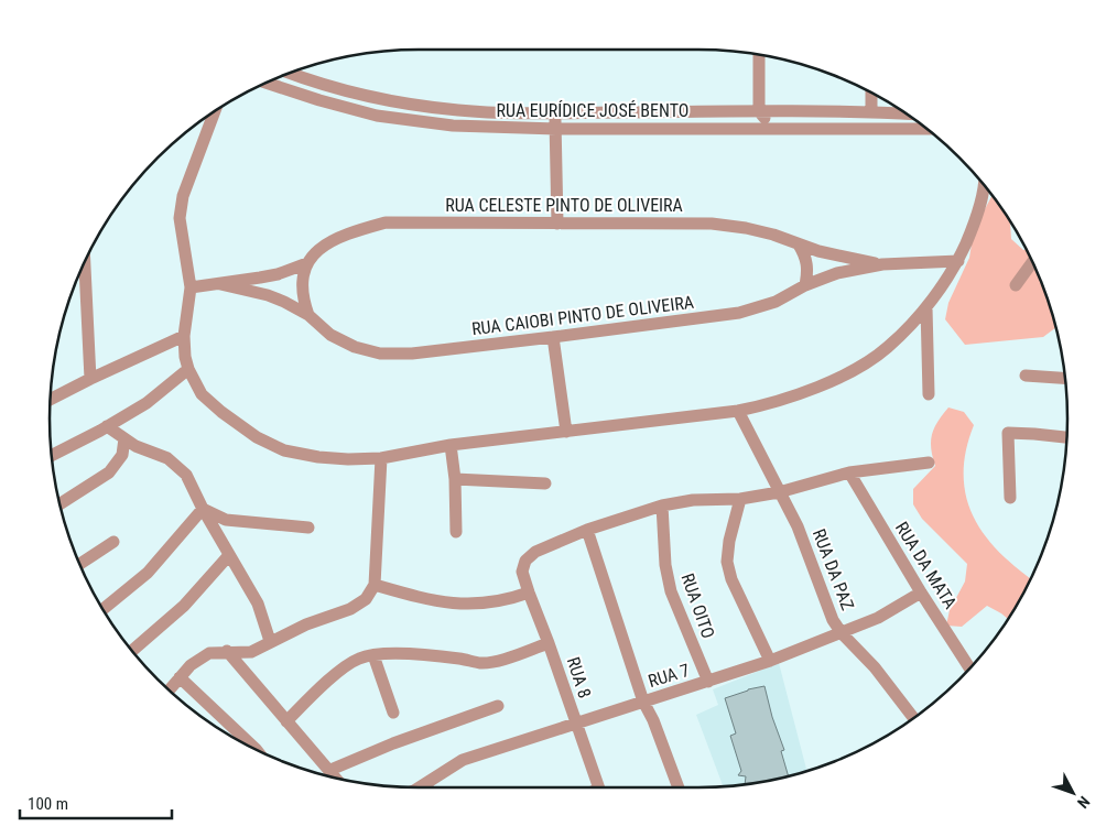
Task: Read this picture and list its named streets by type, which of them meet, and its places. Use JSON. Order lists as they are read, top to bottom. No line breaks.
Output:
{"streets":{"street":["RUA EURÍDICE JOSÉ BENTO","RUA CELESTE PINTO DE OLIVEIRA","RUA CAIOBI PINTO DE OLIVEIRA","RUA DA MATA","RUA DA PAZ","RUA OITO","RUA 7","RUA 8"]},"crossings":[["RUA CELESTE PINTO DE OLIVEIRA","RUA CAIOBI PINTO DE OLIVEIRA"],["RUA DA MATA","RUA 7"],["RUA DA PAZ","RUA 7"],["RUA OITO","RUA 7"],["RUA 7","RUA 8"]],"scale_bar":"100 m","north":"bottom right"}
